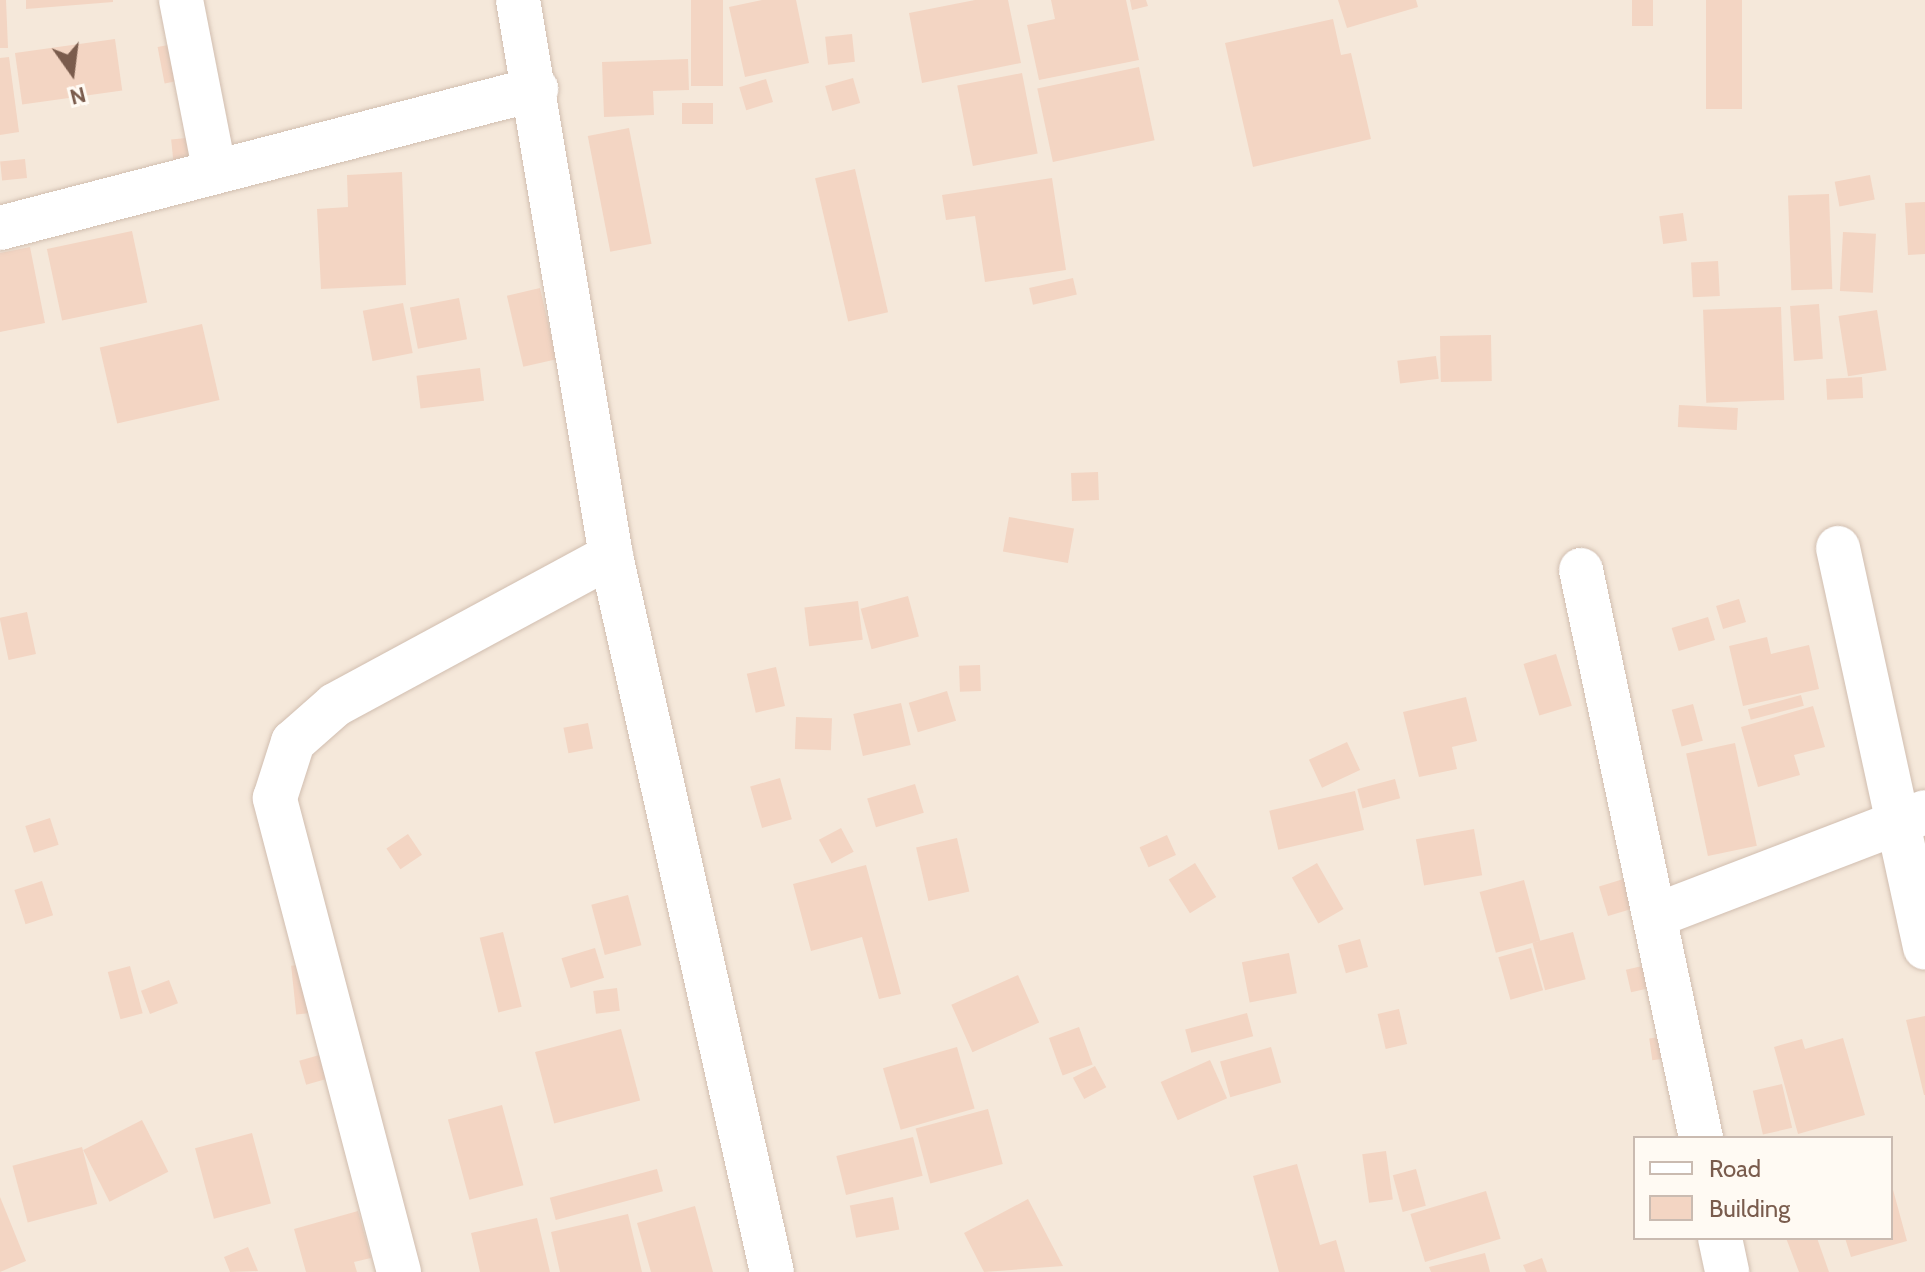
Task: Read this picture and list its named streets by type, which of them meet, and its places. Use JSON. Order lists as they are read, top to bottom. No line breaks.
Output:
{"legend":["Road","Building"],"north":"bottom"}
